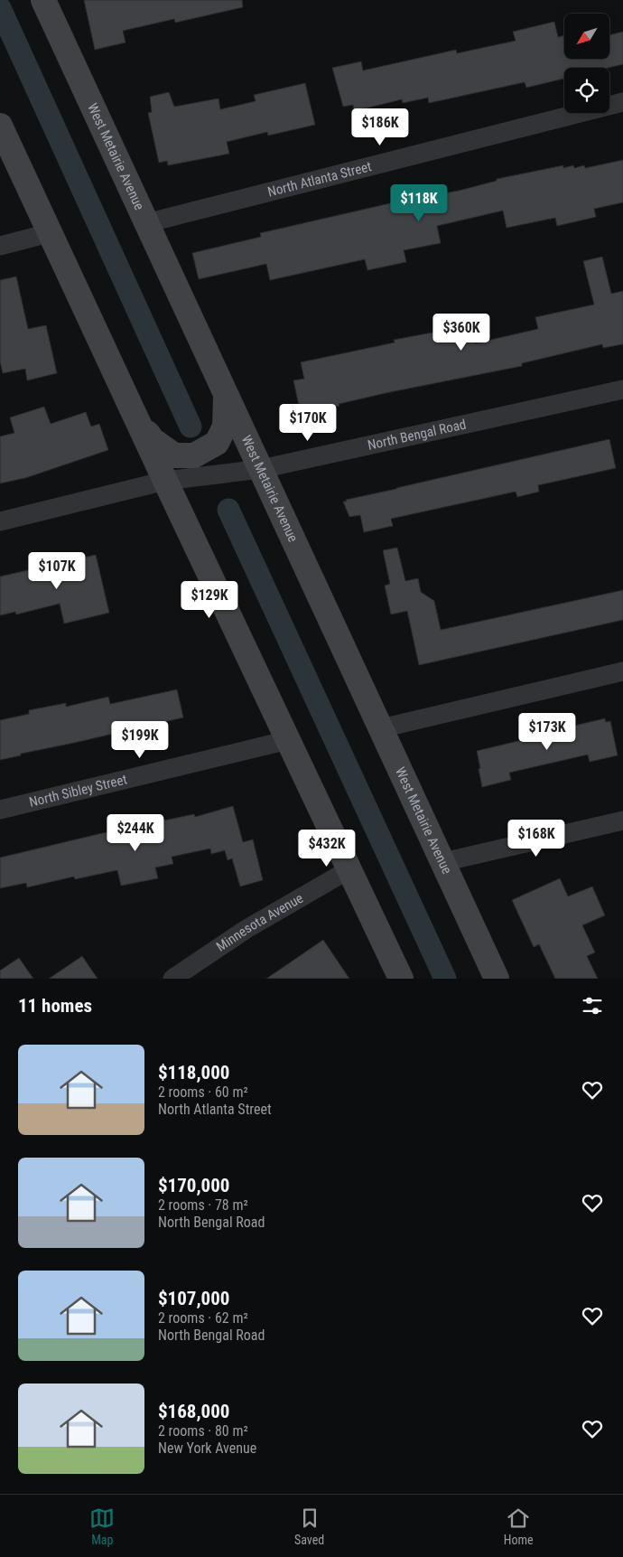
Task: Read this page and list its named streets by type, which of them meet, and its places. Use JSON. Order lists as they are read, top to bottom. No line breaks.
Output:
{"streets":{"main road":["West Metairie Avenue"],"street":["North Atlanta Street","North Bengal Road","North Sibley Street","Minnesota Avenue"]},"crossings":[["West Metairie Avenue","North Atlanta Street"],["West Metairie Avenue","North Bengal Road"]],"north":"bottom left","page":{"price":["$186K","$118K","$360K","$170K","$107K","$129K","$173K","$199K","$244K","$168K","$432K"],"heading":"11 homes","list":[{"name":"$118,000","note":"2 rooms · 60 m² · North Atlanta Street"},{"name":"$170,000","note":"2 rooms · 78 m² · North Bengal Road"},{"name":"$107,000","note":"2 rooms · 62 m² · North Bengal Road"},{"name":"$168,000","note":"2 rooms · 80 m² · New York Avenue"}],"tabs":["Map","Saved","Home"]}}
